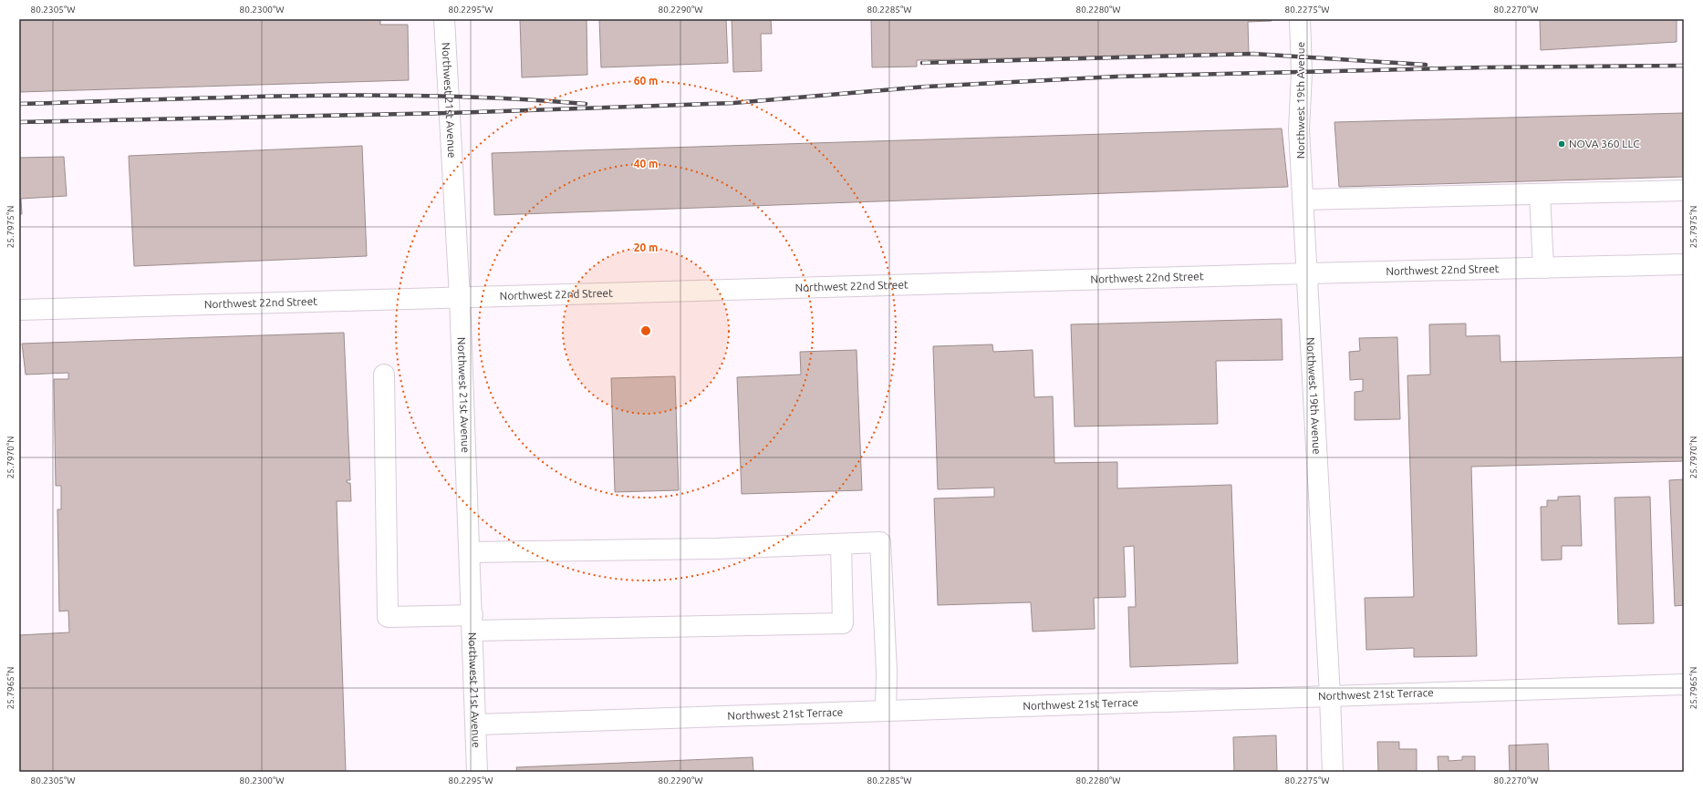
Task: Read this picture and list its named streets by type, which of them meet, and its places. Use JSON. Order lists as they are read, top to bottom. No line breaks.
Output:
{"streets":{"street":["Northwest 21st Avenue","Northwest 19th Avenue","Northwest 22nd Street","Northwest 21st Terrace"]},"crossings":[["Northwest 21st Avenue","Northwest 22nd Street"],["Northwest 21st Avenue","Northwest 21st Terrace"],["Northwest 19th Avenue","Northwest 22nd Street"],["Northwest 19th Avenue","Northwest 21st Terrace"]],"places":["NOVA 360 LLC"],"coordinates":["80.2305°W","80.2300°W","80.2295°W","80.2290°W","80.2285°W","80.2280°W","80.2275°W","80.2270°W","25.7975°N","25.7970°N","25.7965°N"],"rings":["60 m","40 m","20 m"]}
